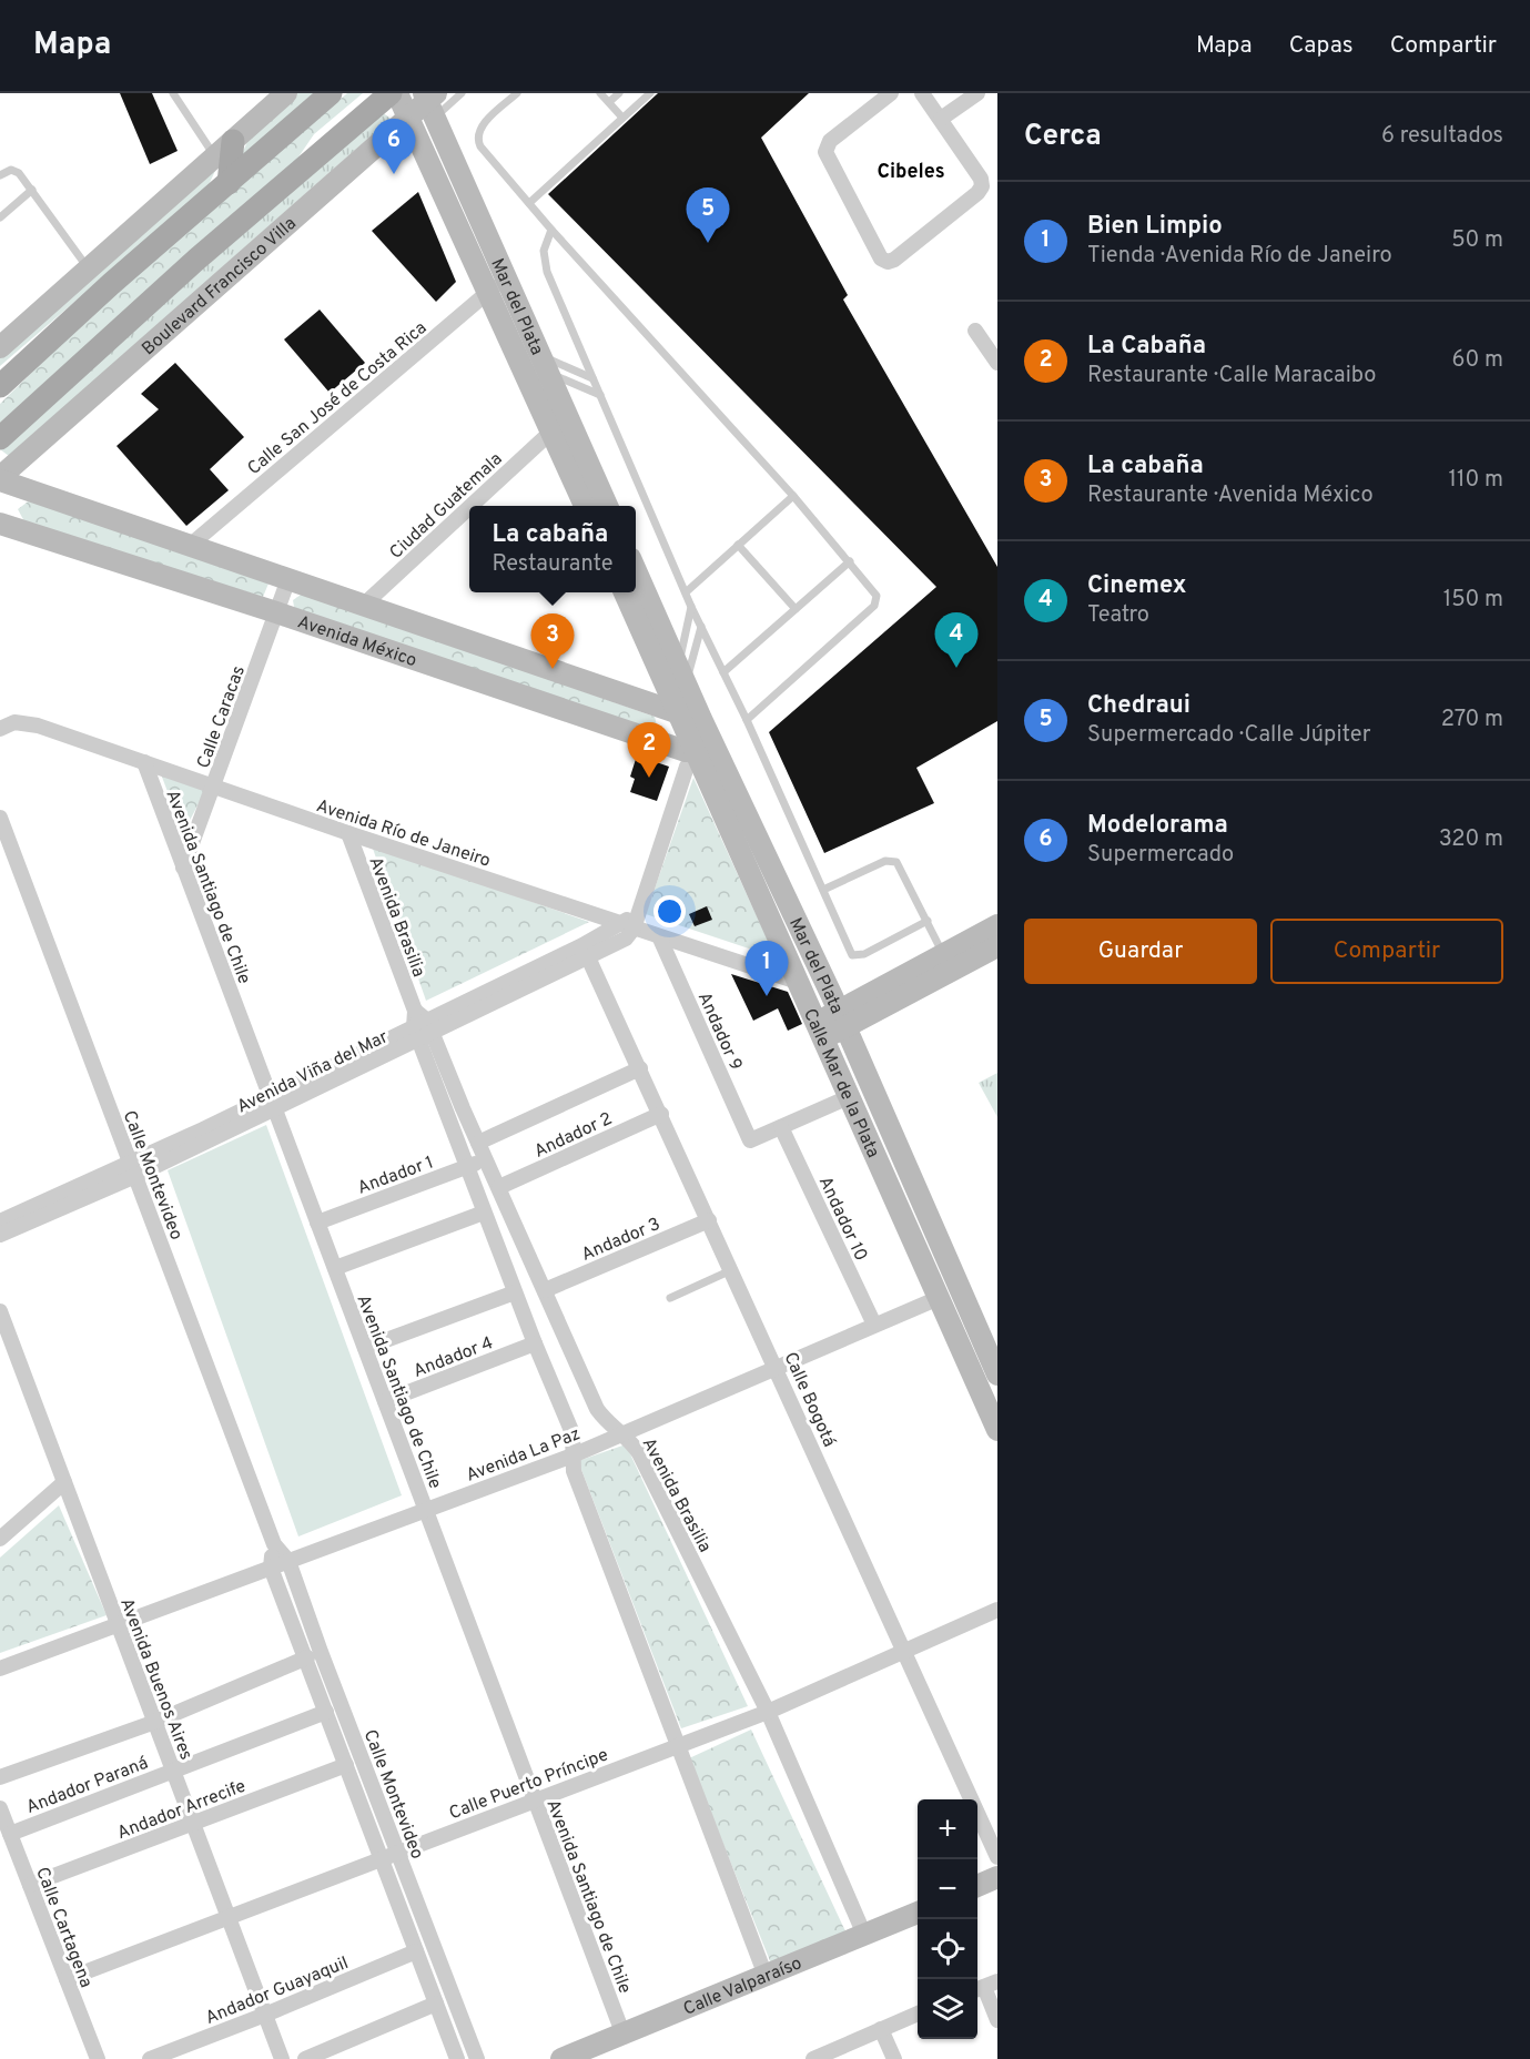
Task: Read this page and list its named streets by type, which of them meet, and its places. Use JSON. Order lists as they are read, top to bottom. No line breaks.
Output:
{"streets":{"main road":["Boulevard Francisco Villa","Mar del Plata","Avenida México","Calle Mar de la Plata","Calle Valparaíso"],"street":["Calle San José de Costa Rica","Ciudad Guatemala","Calle Caracas","Avenida Río de Janeiro","Avenida Santiago de Chile","Avenida Brasilia","Andador 9","Avenida Viña del Mar","Andador 2","Andador 1","Calle Montevideo","Andador 10","Andador 3","Andador 4","Calle Bogotá","Avenida La Paz","Avenida Buenos Aires","Calle Puerto Príncipe","Andador Paraná","Andador Arrecife","Calle Cartagena","Andador Guayaquil"]},"crossings":[["Boulevard Francisco Villa","Mar del Plata"],["Boulevard Francisco Villa","Avenida México"],["Mar del Plata","Calle San José de Costa Rica"],["Mar del Plata","Avenida México"],["Mar del Plata","Calle Mar de la Plata"],["Calle San José de Costa Rica","Avenida México"],["Ciudad Guatemala","Avenida México"],["Avenida México","Calle Caracas"],["Avenida México","Calle Mar de la Plata"],["Calle Caracas","Avenida Río de Janeiro"],["Calle Caracas","Avenida Santiago de Chile"],["Avenida Río de Janeiro","Avenida Santiago de Chile"],["Avenida Río de Janeiro","Avenida Brasilia"],["Avenida Río de Janeiro","Andador 9"],["Avenida Río de Janeiro","Avenida Viña del Mar"],["Avenida Río de Janeiro","Calle Mar de la Plata"],["Avenida Santiago de Chile","Avenida Viña del Mar"],["Avenida Santiago de Chile","Andador 1"],["Avenida Santiago de Chile","Andador 4"],["Avenida Santiago de Chile","Avenida La Paz"],["Avenida Santiago de Chile","Calle Puerto Príncipe"],["Avenida Santiago de Chile","Calle Valparaíso"],["Avenida Brasilia","Avenida Viña del Mar"],["Avenida Brasilia","Andador 2"],["Avenida Brasilia","Andador 1"],["Avenida Brasilia","Andador 3"],["Avenida Brasilia","Avenida La Paz"],["Avenida Brasilia","Calle Puerto Príncipe"],["Avenida Brasilia","Calle Valparaíso"],["Andador 9","Andador 10"],["Avenida Viña del Mar","Calle Montevideo"],["Avenida Viña del Mar","Calle Bogotá"],["Calle Mar de la Plata","Avenida La Paz"],["Andador 2","Calle Bogotá"],["Calle Montevideo","Avenida La Paz"],["Calle Montevideo","Calle Puerto Príncipe"],["Calle Montevideo","Andador Paraná"],["Calle Montevideo","Andador Arrecife"],["Calle Montevideo","Andador Guayaquil"],["Andador 10","Avenida La Paz"],["Andador 3","Calle Bogotá"],["Calle Bogotá","Avenida La Paz"],["Calle Bogotá","Calle Puerto Príncipe"],["Avenida La Paz","Avenida Buenos Aires"],["Avenida Buenos Aires","Calle Puerto Príncipe"],["Avenida Buenos Aires","Andador Paraná"],["Avenida Buenos Aires","Andador Arrecife"],["Avenida Buenos Aires","Andador Guayaquil"],["Calle Puerto Príncipe","Calle Cartagena"],["Andador Paraná","Calle Cartagena"],["Andador Arrecife","Calle Cartagena"]],"districts":["Cibeles"],"page":{"header":"Mapa","nav":["Mapa","Capas","Compartir"],"heading":["Cerca","6 resultados"],"pins":["6","5","4","3","2","1"],"list":[{"mark":"1","name":"Bien Limpio","note":"Tienda · Avenida Río de Janeiro","value":"50 m"},{"mark":"2","name":"La Cabaña","note":"Restaurante · Calle Maracaibo","value":"60 m"},{"mark":"3","name":"La cabaña","note":"Restaurante · Avenida México","value":"110 m"},{"mark":"4","name":"Cinemex","note":"Teatro","value":"150 m"},{"mark":"5","name":"Chedraui","note":"Supermercado · Calle Júpiter","value":"270 m"},{"mark":"6","name":"Modelorama","note":"Supermercado","value":"320 m"}],"popup":["La cabaña","Restaurante"],"buttons":["Guardar","Compartir"],"map_buttons":["+","−"]}}
